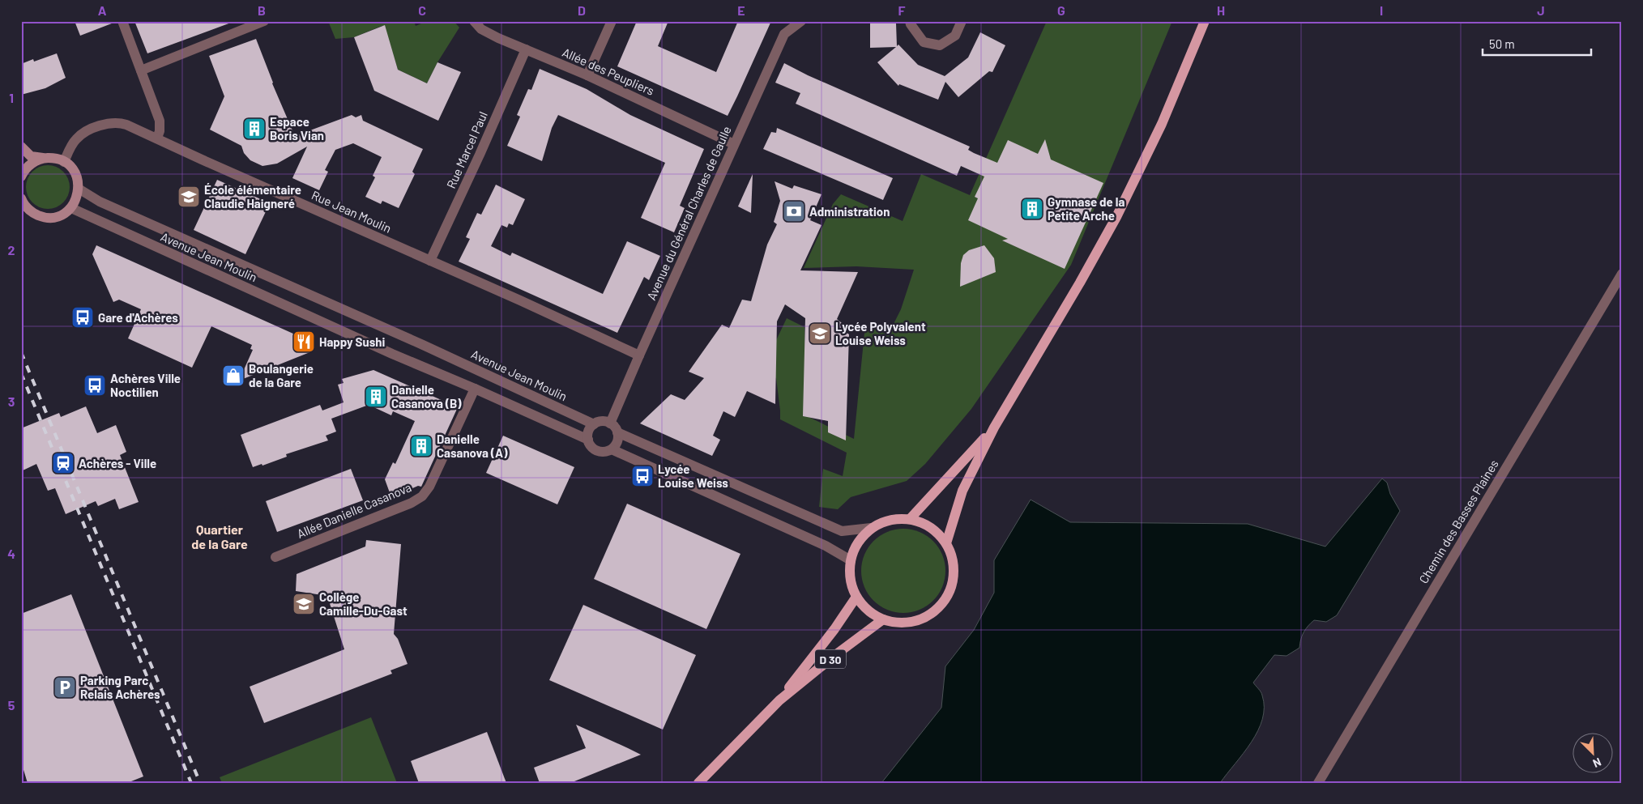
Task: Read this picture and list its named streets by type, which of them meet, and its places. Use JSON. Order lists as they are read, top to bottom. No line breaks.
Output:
{"streets":{"main road":["D 30"],"street":["Allée des Peupliers","Rue Marcel Paul","Rue Jean Moulin","Avenue du Général Charles de Gaulle","Avenue Jean Moulin","Allée Danielle Casanova","Chemin des Basses Plaines"]},"crossings":[["Allée des Peupliers","Rue Marcel Paul"],["Allée des Peupliers","Avenue du Général Charles de Gaulle"],["Rue Marcel Paul","Rue Jean Moulin"],["Rue Jean Moulin","Avenue du Général Charles de Gaulle"],["Avenue du Général Charles de Gaulle","Avenue Jean Moulin"],["Avenue Jean Moulin","Allée Danielle Casanova"]],"districts":["Quartier de la Gare"],"places":{"building":["Espace Boris Vian","Gymnase de la Petite Arche","Danielle Casanova (B)","Danielle Casanova (A)"],"school or university":["École élémentaire Claudie Haigneré","Lycée Polyvalent Louise Weiss","Collège Camille-Du-Gast"],"bank":["Administration"],"bus stop":["Gare d'Achères","Achères Ville Noctilien","Lycée Louise Weiss"],"restaurant":["Happy Sushi"],"shop":["Boulangerie de la Gare"],"station":["Achères - Ville"],"parking":["Parking Parc Relais Achères"]},"scale_bar":"50 m","north":"bottom right","grid":{"columns":["A","B","C","D","E","F","G","H","I","J"],"rows":["1","2","3","4","5"]}}
